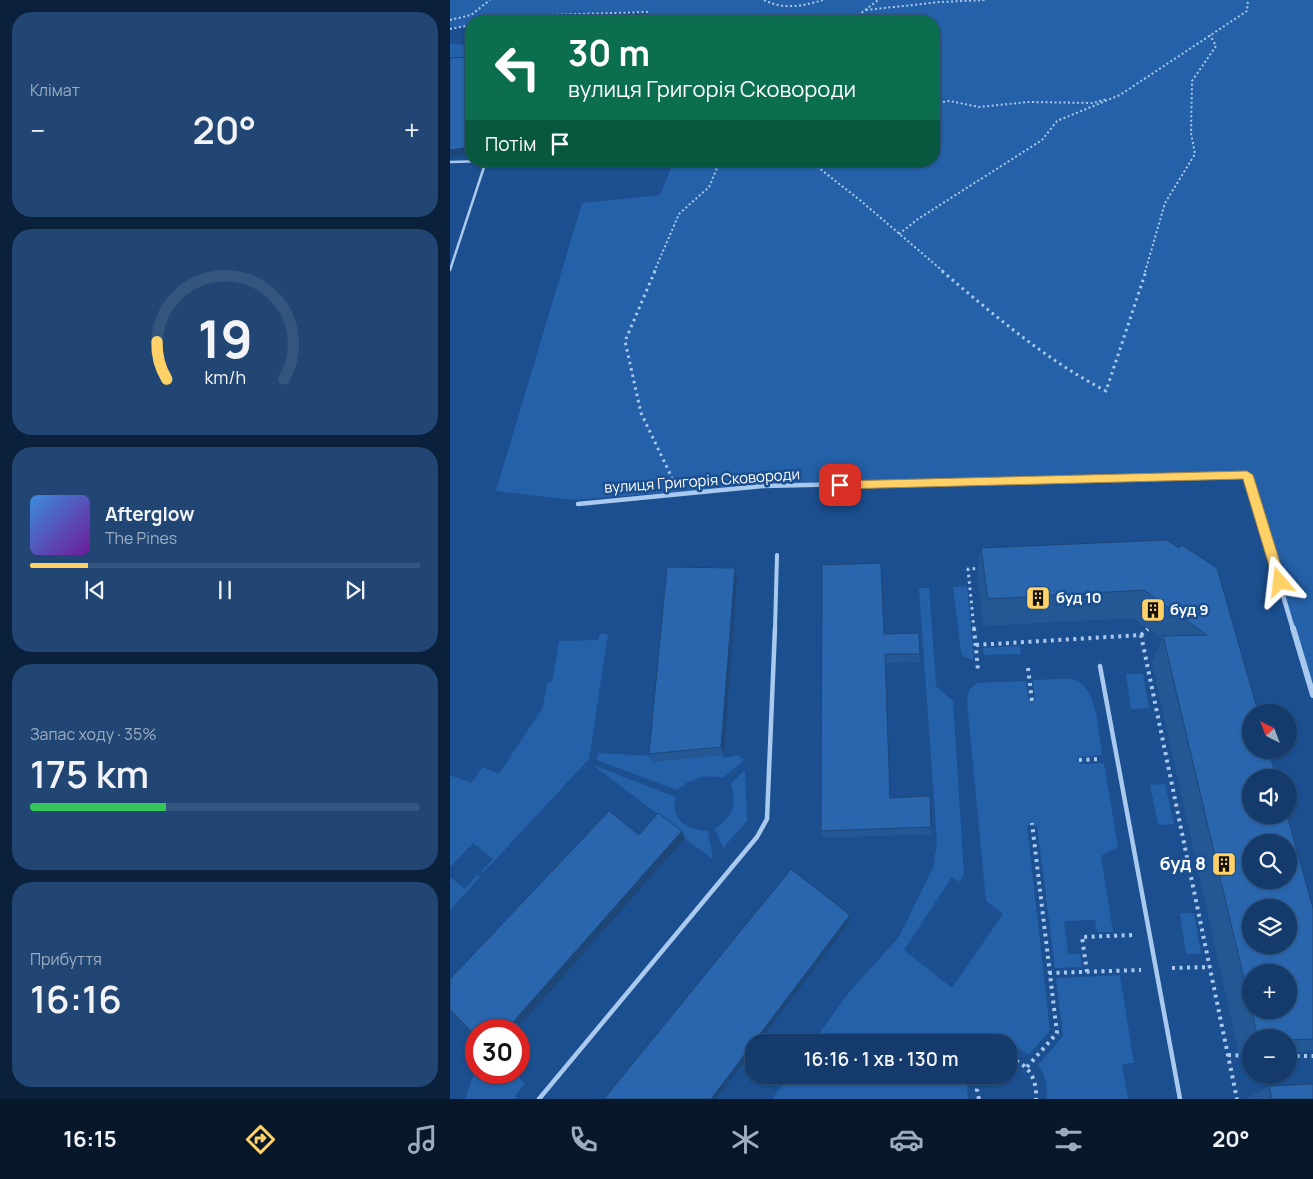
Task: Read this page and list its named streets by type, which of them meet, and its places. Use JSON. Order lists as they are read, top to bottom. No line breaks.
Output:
{"streets":{"street":["вулиця Григорія Сковороди"]},"places":{"building":["буд 10","буд 9","буд 8"]},"north":"top left","page":{"tile":["Клімат",["Запас ходу · 35%","175 km"],["Прибуття","16:16"]],"turn":["30 m","вулиця Григорія Сковороди"],"heat":["−","20°","+"],"then":"Потім","song":["Afterglow","The Pines"],"map_buttons":["+","−"],"limit":"30","trip":"16:16 · 1 хв · 130 m","tabs":["16:15","20°"],"gauge":["19","km/h"]}}
